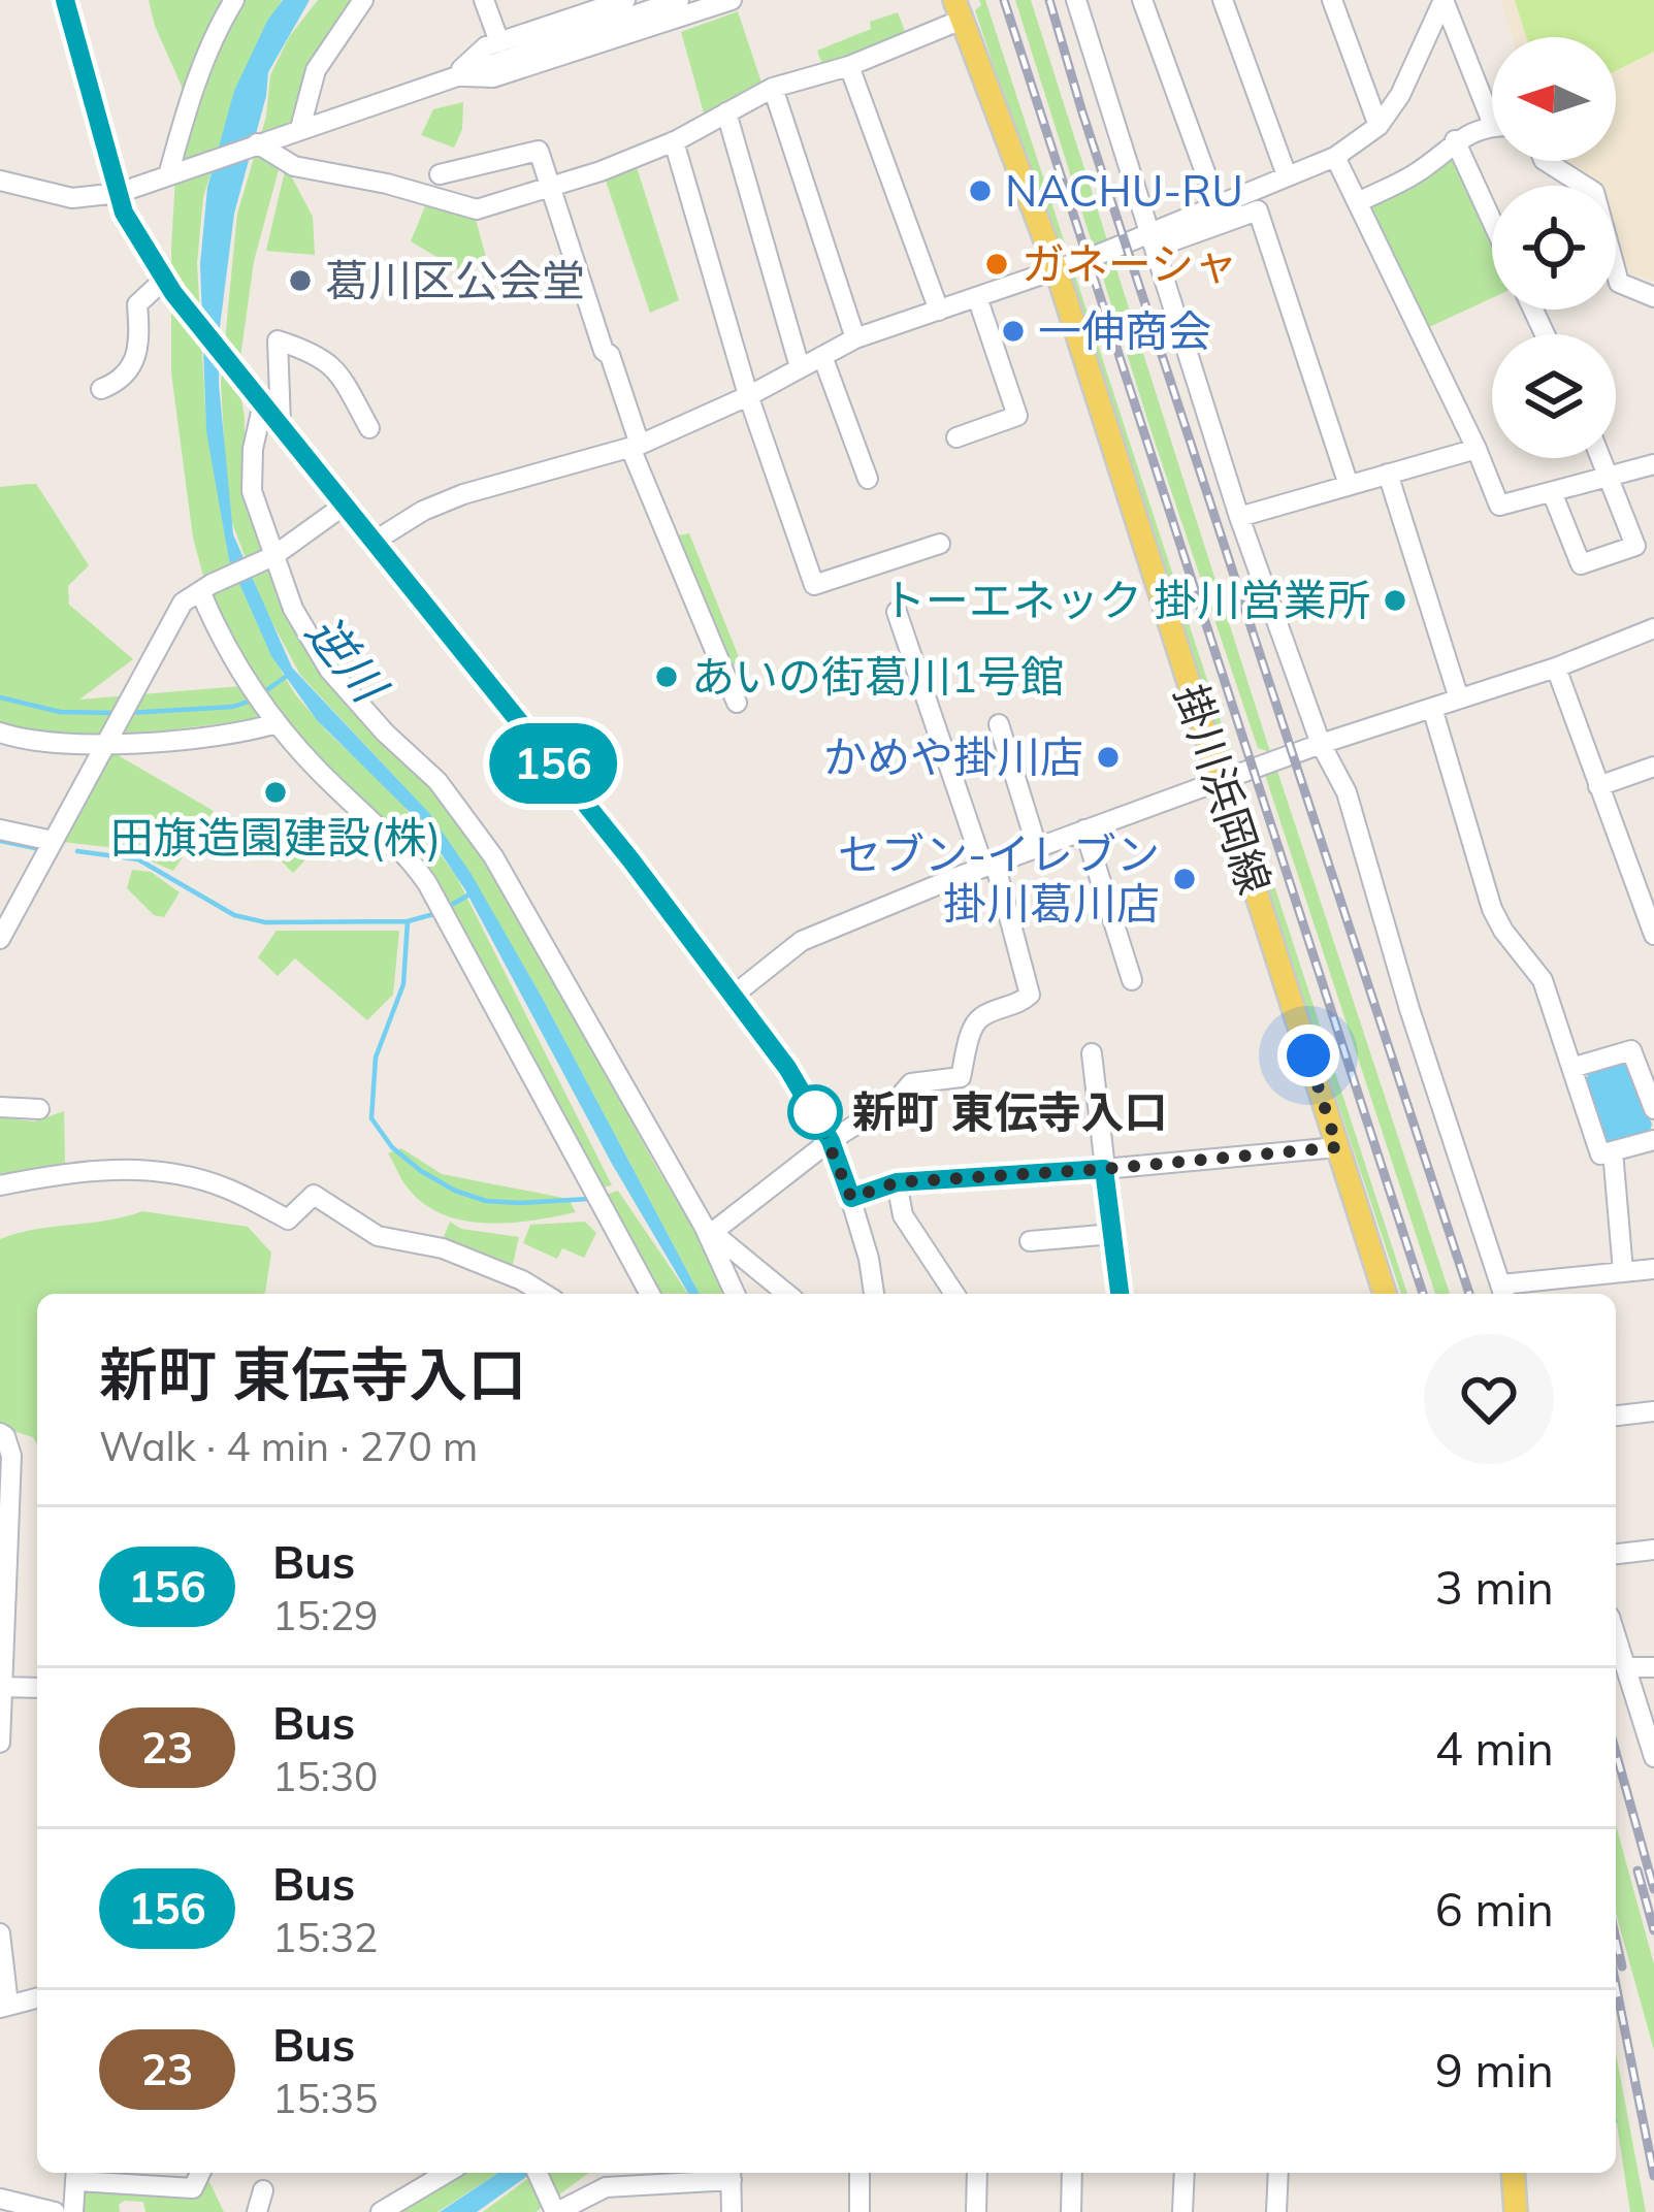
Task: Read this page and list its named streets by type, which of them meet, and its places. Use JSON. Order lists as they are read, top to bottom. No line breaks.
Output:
{"streets":{"main road":["掛川浜岡線"]},"water":["逆川"],"places":["NACHU-RU","ガネーシャ","葛川区公会堂","一伸商会","トーエネック 掛川営業所","あいの街葛川1号館","かめや掛川店","田旗造園建設(株)","セブン-イレブン 掛川葛川店","新町 東伝寺入口"],"lines":["bus line 156"],"north":"left","page":{"on_map":"156","heading":["新町 東伝寺入口","Walk · 4 min · 270 m"],"list":[{"mark":"156","name":"Bus","note":"15:29","value":"3 min"},{"mark":"23","name":"Bus","note":"15:30","value":"4 min"},{"mark":"156","name":"Bus","note":"15:32","value":"6 min"},{"mark":"23","name":"Bus","note":"15:35","value":"9 min"}]}}
